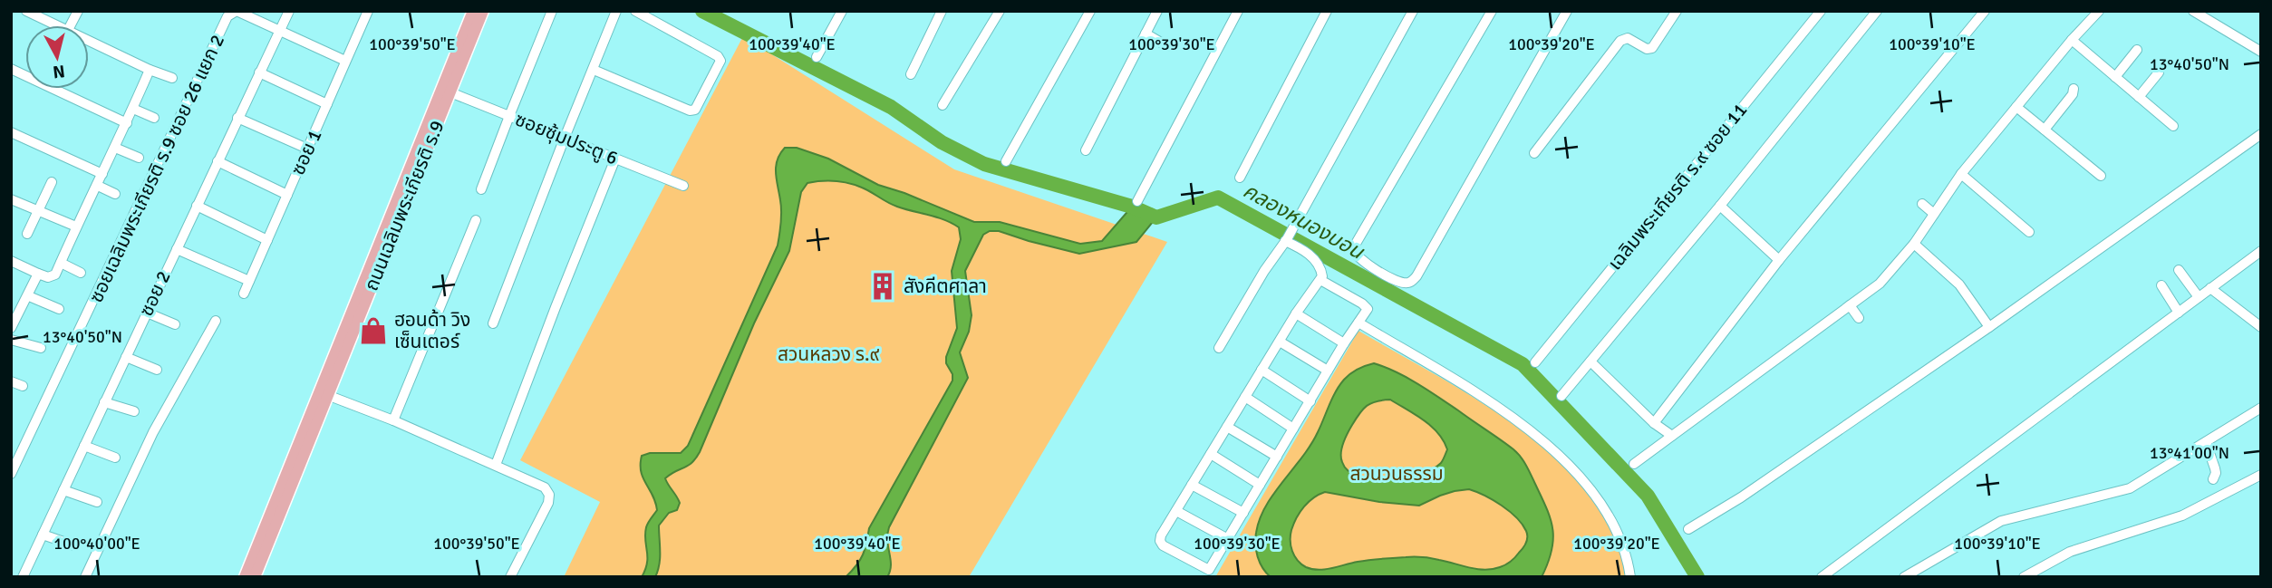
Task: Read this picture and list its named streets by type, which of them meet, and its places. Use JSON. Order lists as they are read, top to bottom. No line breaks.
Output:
{"streets":{"main road":["ถนนเฉลิมพระเกียรติ ร.9"],"street":["ซอยซุ้มประตู 6","ซอย 1","ซอยเฉลิมพระเกียรติ ร.9 ซอย 26 แยก 2","เฉลิมพระเกียรติ ร.๙ ซอย 11","ซอย 2"]},"crossings":[["ซอยซุ้มประตู 6","ถนนเฉลิมพระเกียรติ ร.9"],["ซอยเฉลิมพระเกียรติ ร.9 ซอย 26 แยก 2","ซอย 2"]],"water":["คลองหนองบอน"],"parks":["สวนหลวง ร.๙","สวนวนธรรม"],"places":{"building":["สังคีตศาลา"],"shop":["ฮอนด้า วิง เซ็นเตอร์"]},"north":"bottom","coordinates":["100°39'50\"E","100°39'40\"E","100°39'30\"E","100°39'20\"E","100°39'10\"E","13°40'50\"N","13°41'00\"N","100°40'00\"E"]}
